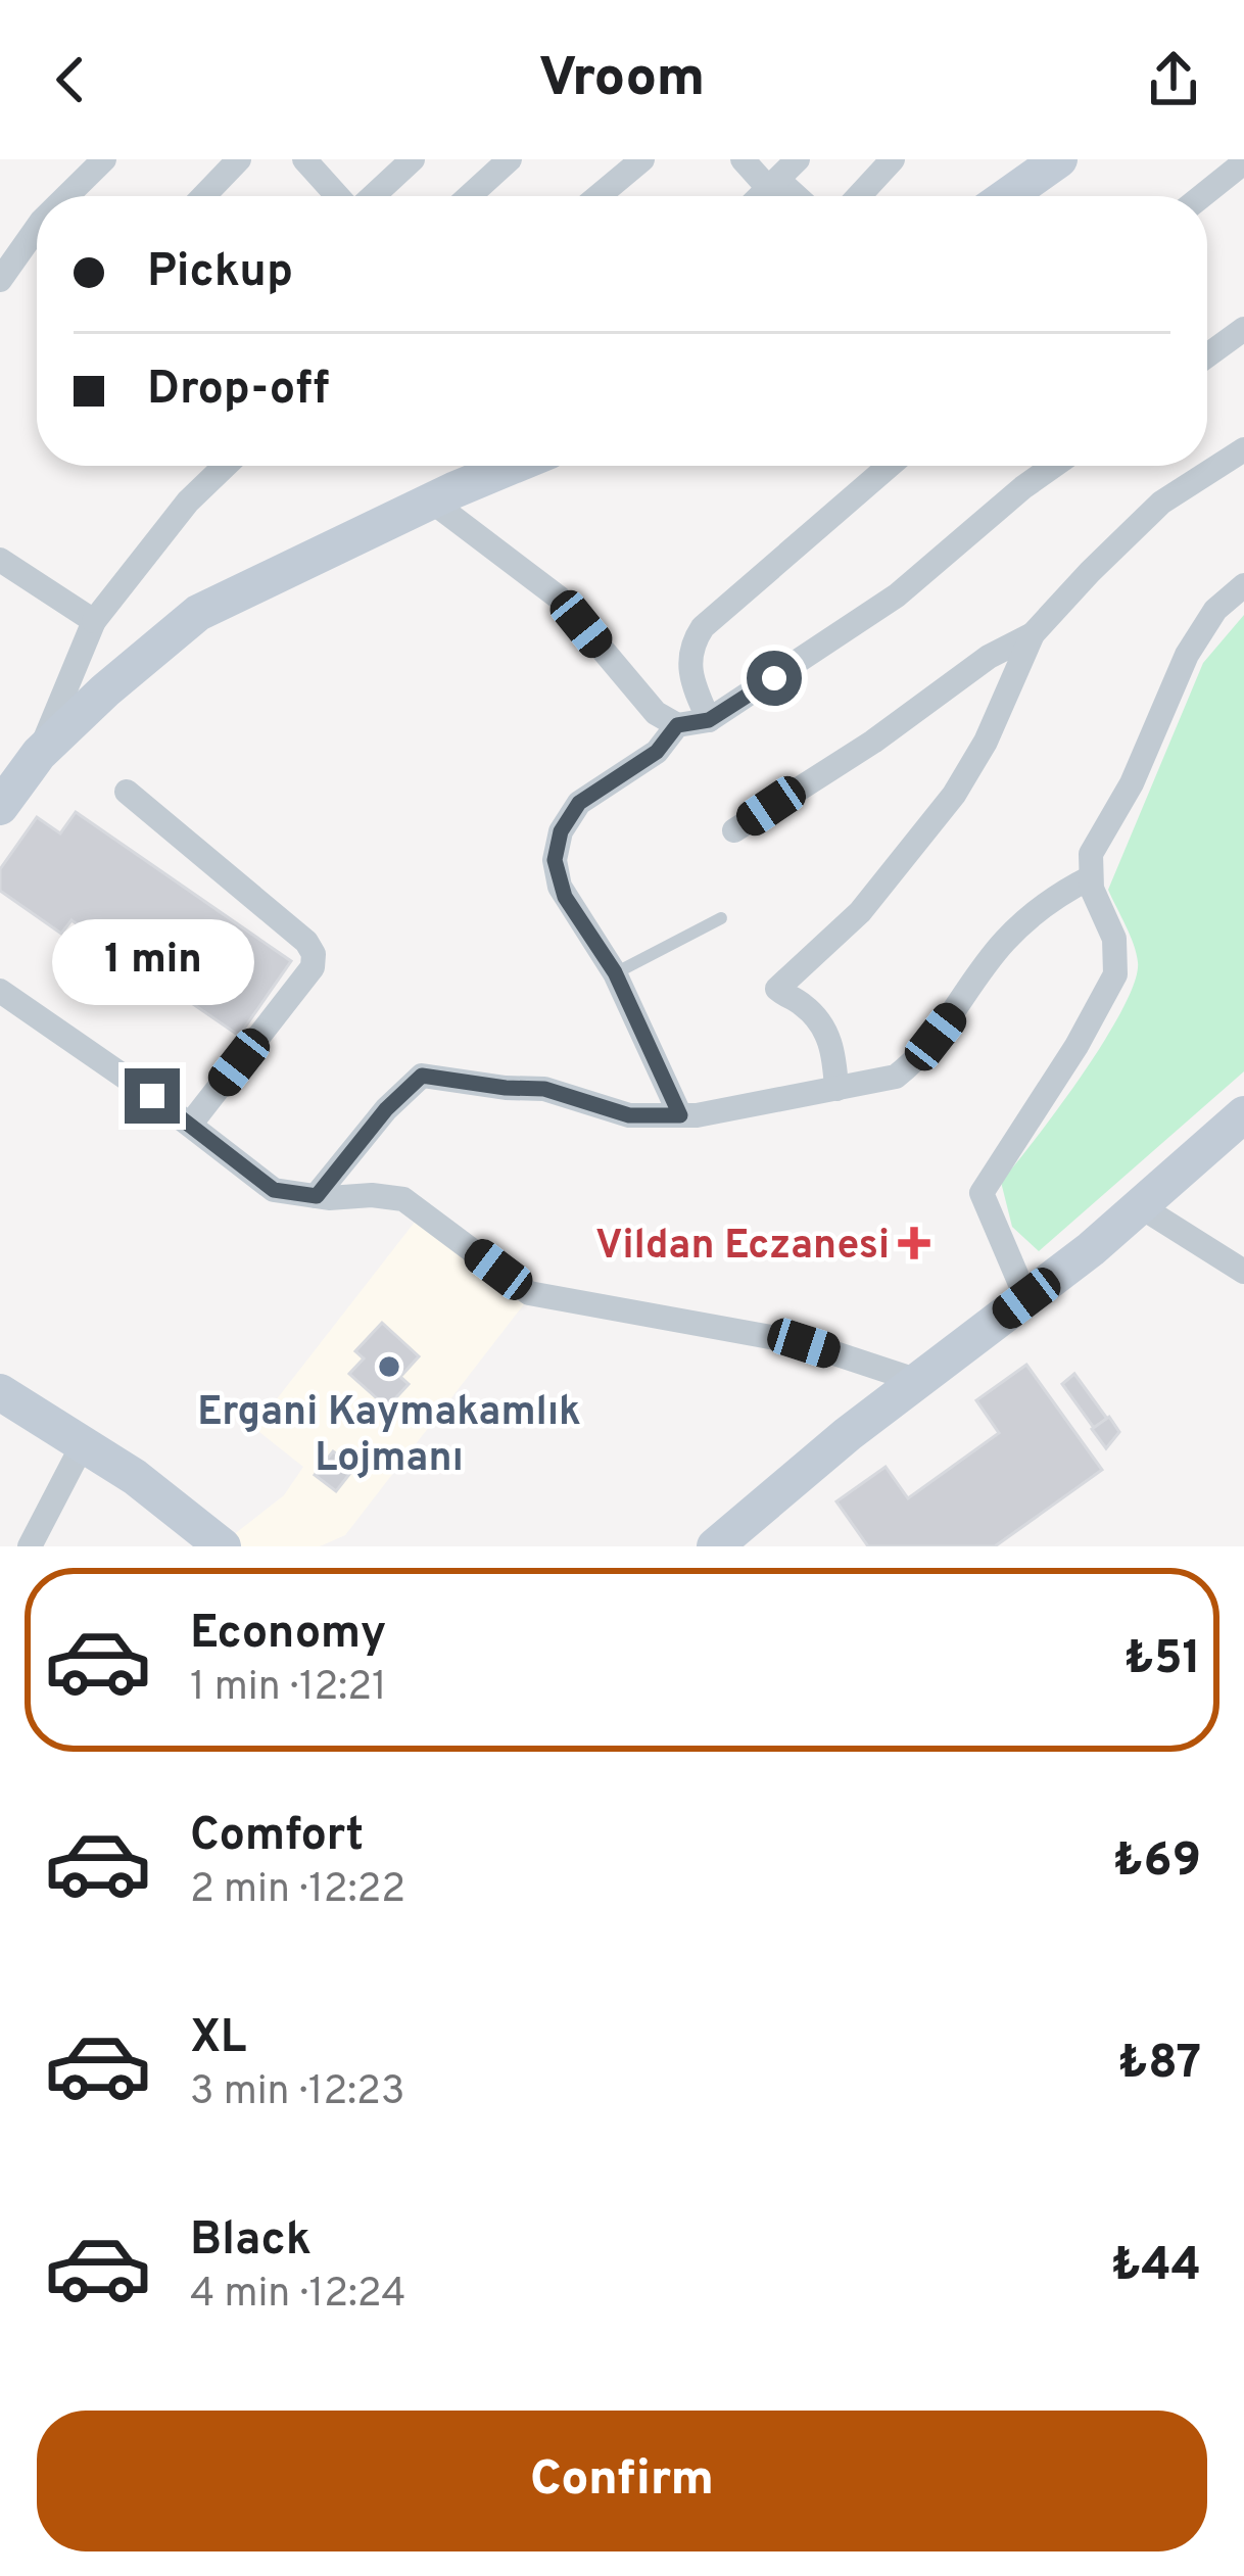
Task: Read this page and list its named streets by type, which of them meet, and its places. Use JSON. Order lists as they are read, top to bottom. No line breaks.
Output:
{"places":{"health":["Vildan Eczanesi"],"other":["Ergani Kaymakamlık Lojmanı"]},"page":{"header":"Vroom","banner":["Pickup","Drop-off"],"bubble":"1 min","list":[{"name":"Economy","note":"1 min · 12:21","value":"₺51"},{"name":"Comfort","note":"2 min · 12:22","value":"₺69"},{"name":"XL","note":"3 min · 12:23","value":"₺87"},{"name":"Black","note":"4 min · 12:24","value":"₺44"}],"buttons":"Confirm"}}
